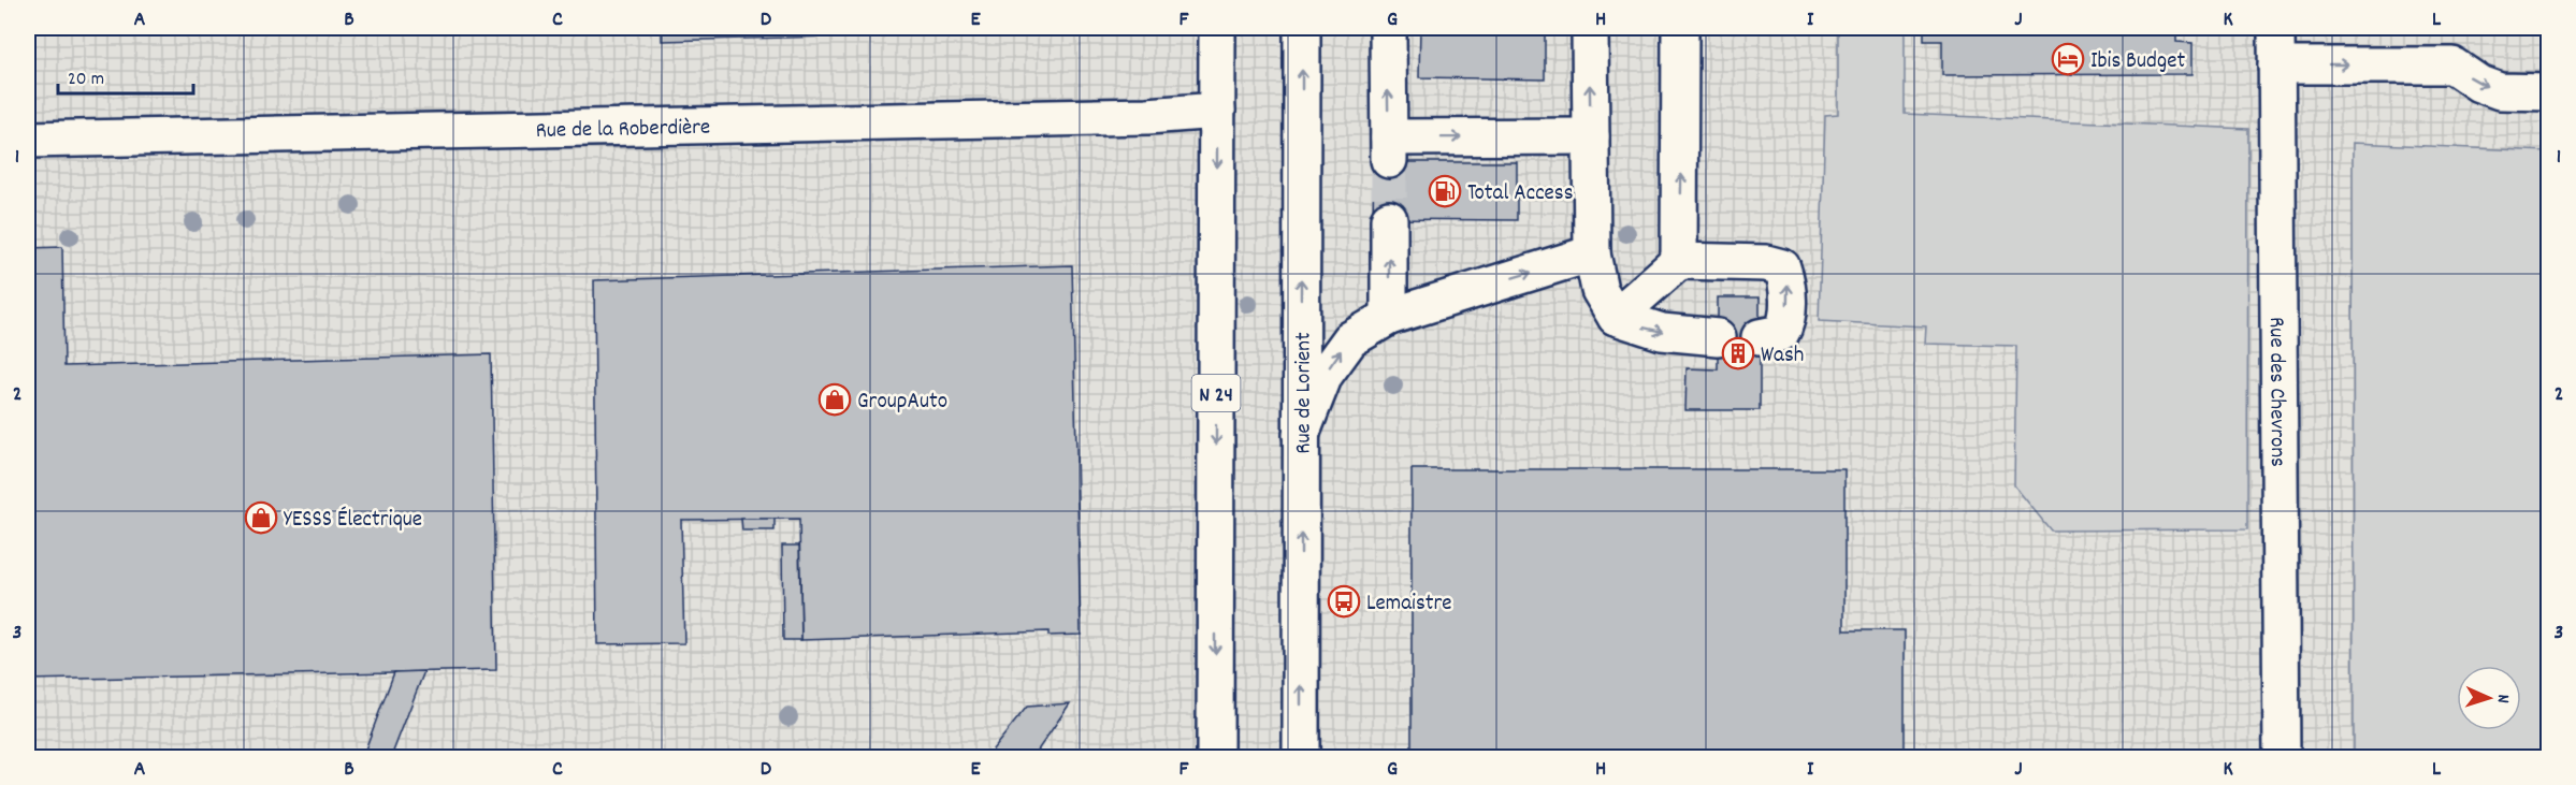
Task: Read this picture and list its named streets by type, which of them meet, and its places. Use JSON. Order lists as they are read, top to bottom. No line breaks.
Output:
{"streets":{"street":["Rue de la Roberdière","Rue de Lorient","N 24","Rue des Chevrons"]},"crossings":[["Rue de la Roberdière","N 24"]],"places":{"hotel":["Ibis Budget"],"fuel station":["Total Access"],"building":["Wash"],"shop":["GroupAuto","YESSS Électrique"],"bus stop":["Lemaistre"]},"scale_bar":"20 m","north":"right","grid":{"columns":["A","B","C","D","E","F","G","H","I","J","K","L"],"rows":["1","2","3"]}}
